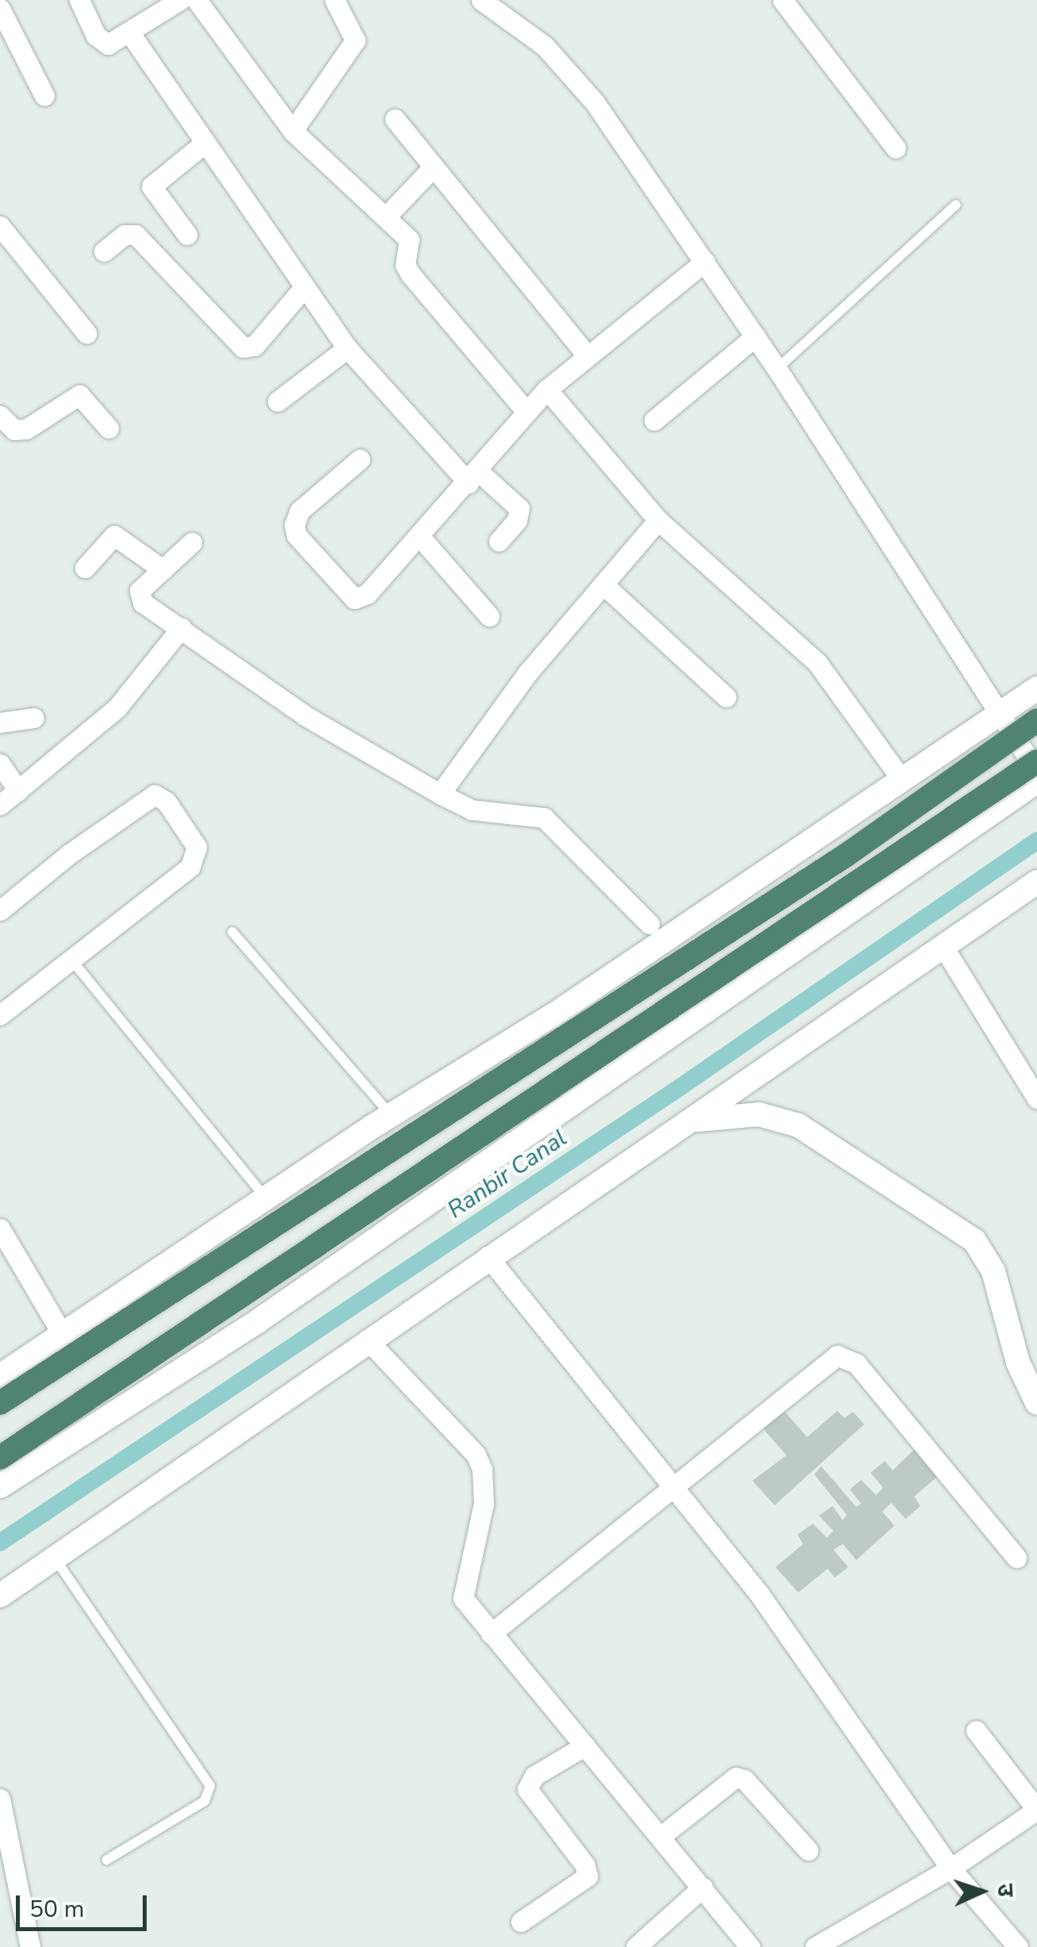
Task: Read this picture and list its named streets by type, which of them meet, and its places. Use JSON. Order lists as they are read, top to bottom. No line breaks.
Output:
{"water":["Ranbir Canal"],"scale_bar":"50 m","north":"right"}
